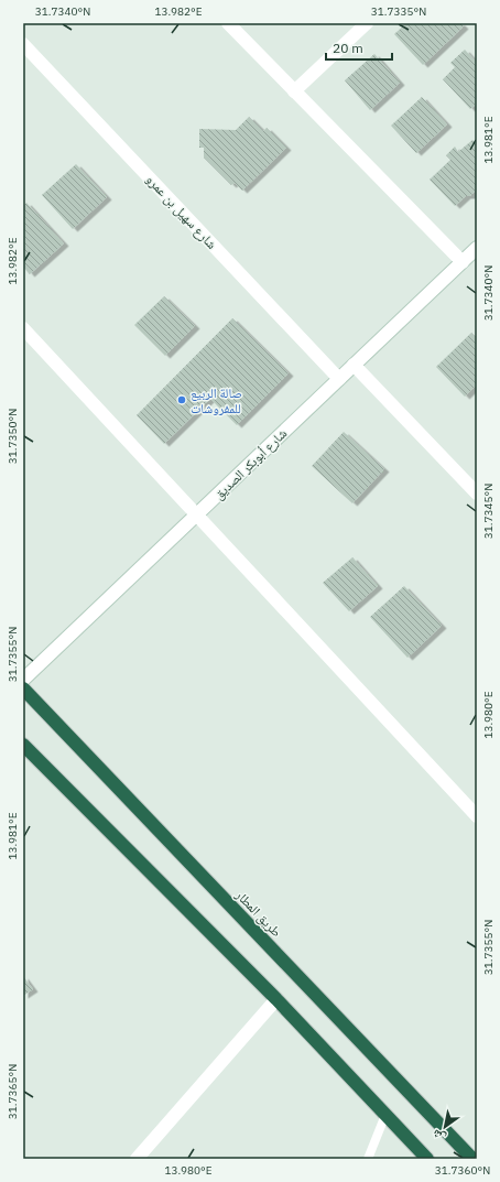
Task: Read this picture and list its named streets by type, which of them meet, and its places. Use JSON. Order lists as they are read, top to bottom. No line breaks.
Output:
{"streets":{"highway":["طريق المطار"],"street":["شارع سهيل بن عمرو","شارع أبوبكر الصديق"]},"crossings":[["شارع سهيل بن عمرو","شارع أبوبكر الصديق"]],"places":["صالة الربيع للمفروشات"],"scale_bar":"20 m","north":"bottom left","coordinates":["31.7340°N","13.982°E","31.7335°N","13.981°E","31.7350°N","31.7345°N","31.7355°N","13.980°E","31.7365°N","31.7360°N"]}
